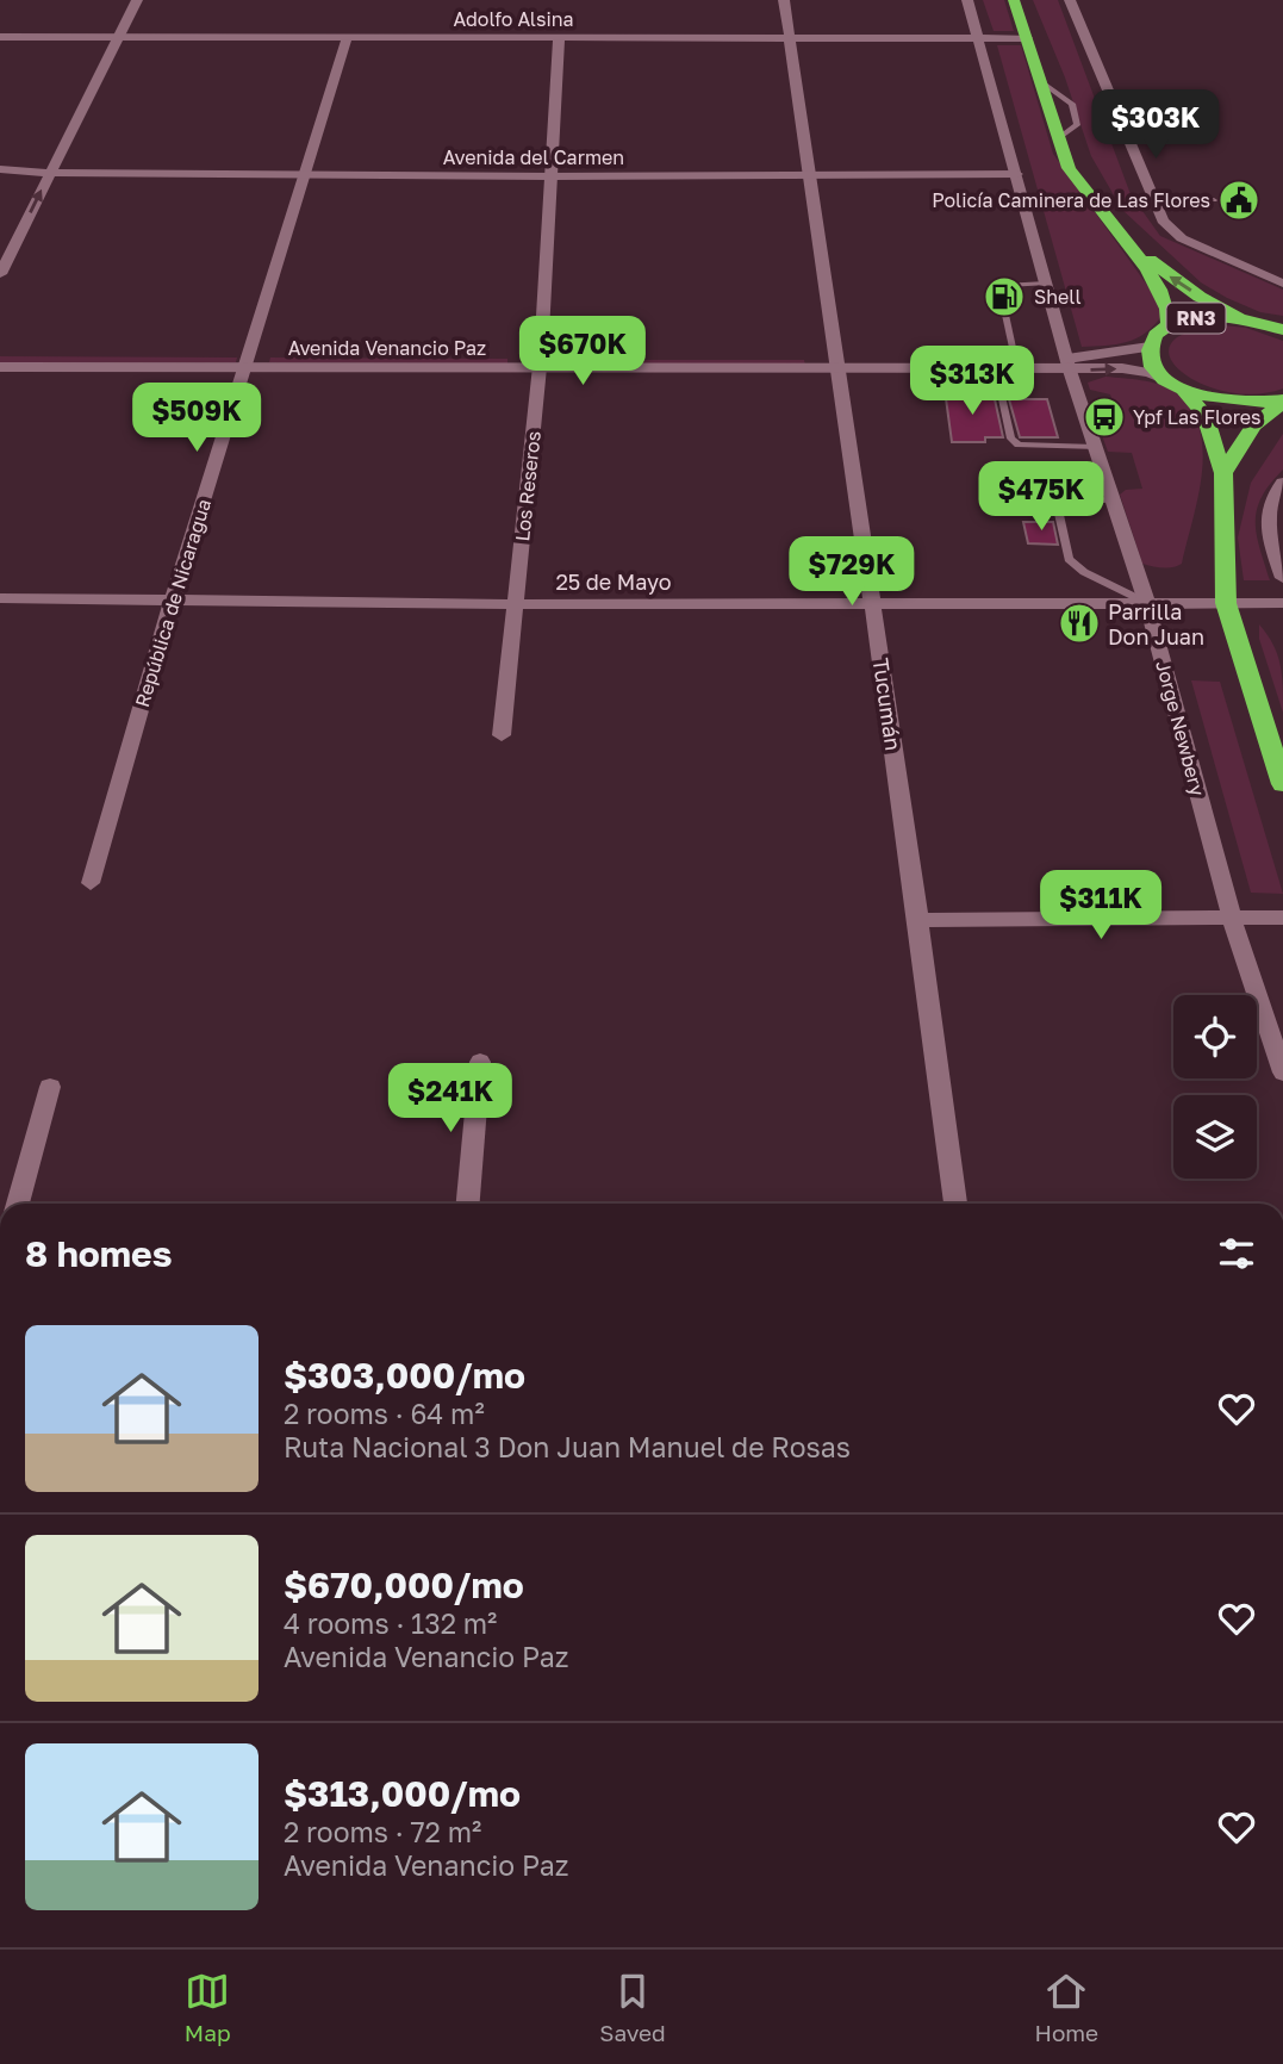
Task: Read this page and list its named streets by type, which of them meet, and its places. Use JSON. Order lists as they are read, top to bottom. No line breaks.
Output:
{"streets":{"highway":["RN3"],"street":["Adolfo Alsina","Avenida del Carmen","Avenida Venancio Paz","Los Reseros","25 de Mayo","República de Nicaragua","Tucumán","Jorge Newbery"]},"crossings":[["Adolfo Alsina","RN3"],["Adolfo Alsina","Los Reseros"],["Adolfo Alsina","República de Nicaragua"],["Adolfo Alsina","Tucumán"],["Adolfo Alsina","Jorge Newbery"],["Avenida del Carmen","Los Reseros"],["Avenida del Carmen","República de Nicaragua"],["Avenida del Carmen","Tucumán"],["Avenida del Carmen","Jorge Newbery"],["RN3","Avenida Venancio Paz"],["RN3","25 de Mayo"],["Avenida Venancio Paz","Los Reseros"],["Avenida Venancio Paz","República de Nicaragua"],["Avenida Venancio Paz","Tucumán"],["Avenida Venancio Paz","Jorge Newbery"],["Los Reseros","25 de Mayo"],["25 de Mayo","República de Nicaragua"],["25 de Mayo","Tucumán"],["25 de Mayo","Jorge Newbery"]],"places":{"public building":["Policía Caminera de Las Flores"],"fuel station":["Shell"],"bus stop":["Ypf Las Flores"],"restaurant":["Parrilla Don Juan"]},"page":{"price":["$303K","$670K","$313K","$509K","$475K","$729K","$311K","$241K"],"heading":"8 homes","list":[{"name":"$303,000/mo","note":"2 rooms · 64 m² · Ruta Nacional 3 Don Juan Manuel de Rosas"},{"name":"$670,000/mo","note":"4 rooms · 132 m² · Avenida Venancio Paz"},{"name":"$313,000/mo","note":"2 rooms · 72 m² · Avenida Venancio Paz"}],"tabs":["Map","Saved","Home"]}}
